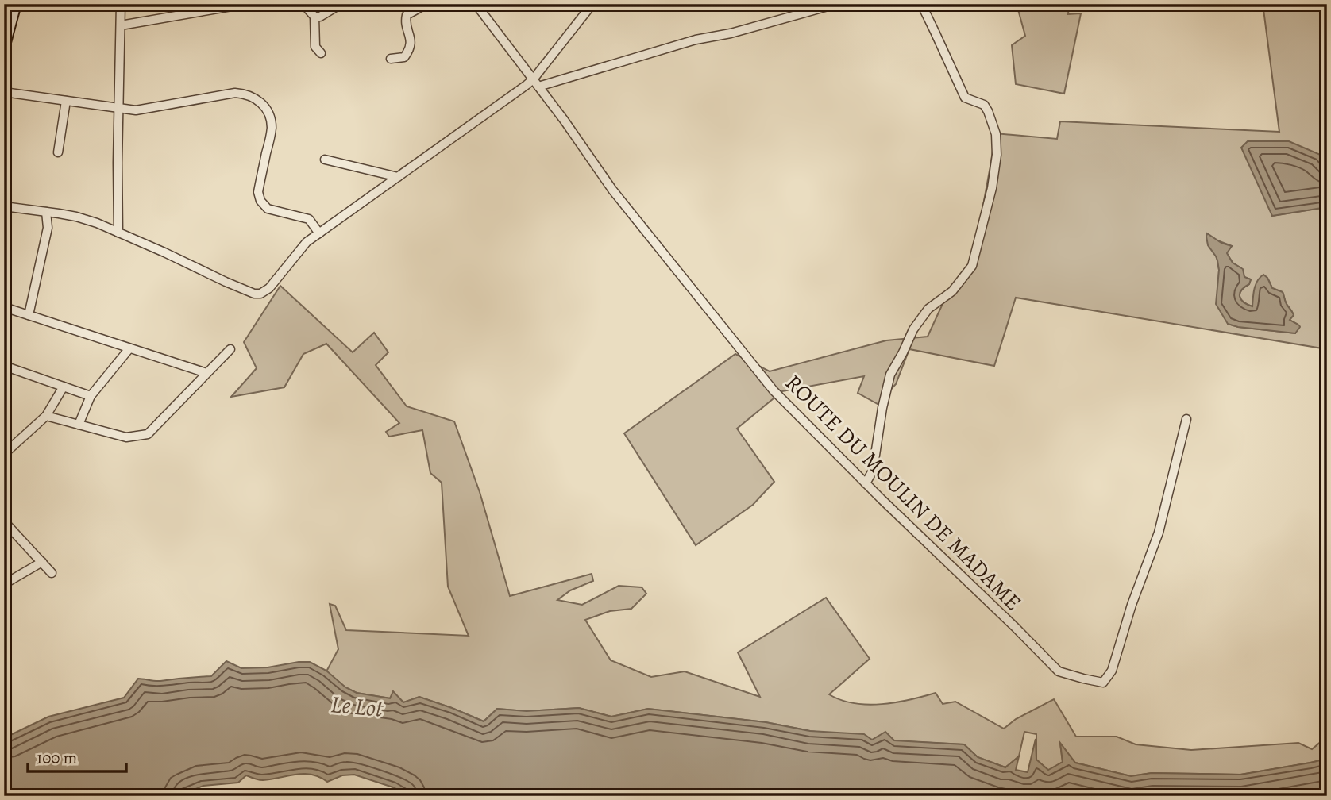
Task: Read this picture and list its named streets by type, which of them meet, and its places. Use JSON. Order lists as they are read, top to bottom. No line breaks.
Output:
{"streets":{"street":["ROUTE DU MOULIN DE MADAME"]},"water":["Le Lot"],"scale_bar":"100 m"}
